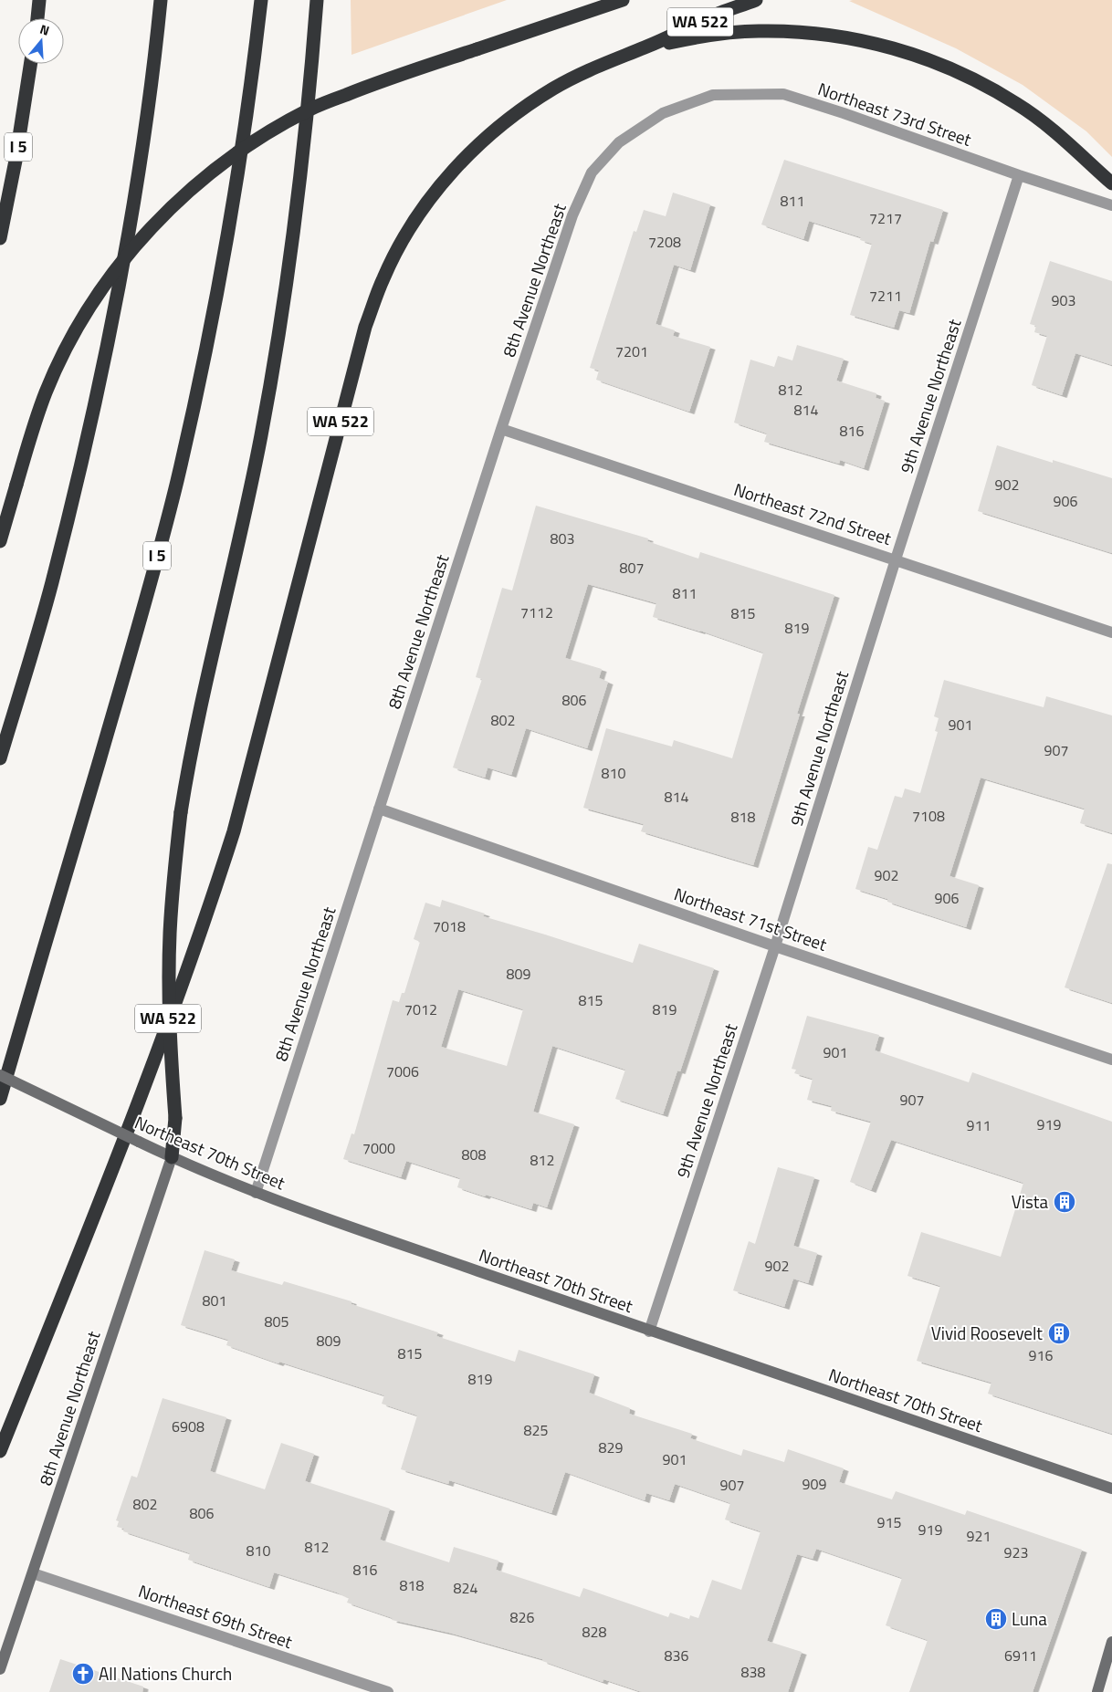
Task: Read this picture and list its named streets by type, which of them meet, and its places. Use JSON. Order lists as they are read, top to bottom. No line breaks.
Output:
{"streets":{"highway":["WA 522","I 5"],"street":["Northeast 73rd Street","8th Avenue Northeast","9th Avenue Northeast","Northeast 72nd Street","Northeast 71st Street","Northeast 70th Street","Northeast 69th Street"]},"crossings":[["Northeast 73rd Street","8th Avenue Northeast"],["Northeast 73rd Street","9th Avenue Northeast"],["8th Avenue Northeast","Northeast 72nd Street"],["8th Avenue Northeast","Northeast 71st Street"],["8th Avenue Northeast","Northeast 70th Street"],["8th Avenue Northeast","Northeast 69th Street"],["9th Avenue Northeast","Northeast 72nd Street"],["9th Avenue Northeast","Northeast 71st Street"],["9th Avenue Northeast","Northeast 70th Street"]],"places":{"building":["Vista","Vivid Roosevelt","Luna"],"church":["All Nations Church"]},"house_numbers":["811","7217","7208","7211","903","7201","812","814","816","902","906","803","807","811","7112","815","819","806","802","901","907","810","814","7108","818","902","906","7018","809","815","7012","819","901","7006","907","919","911","7000","808","812","902","801","805","809","815","916","819","6908","825","829","901","909","907","802","806","915","919","921","812","810","923","816","818","824","826","828","836","6911","838"],"north":"top"}
